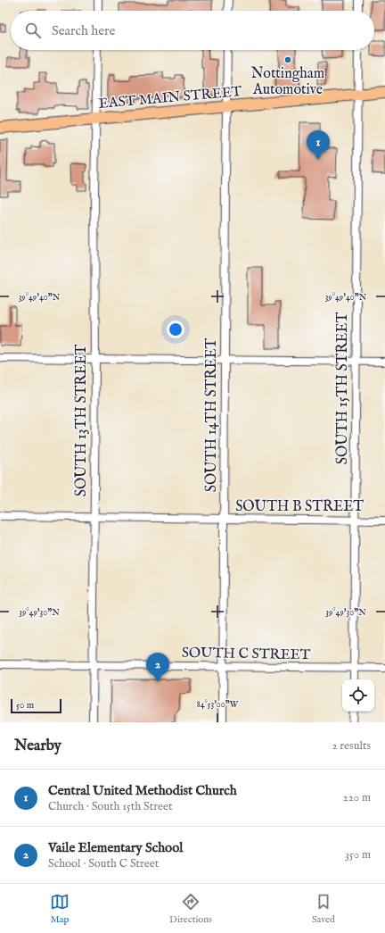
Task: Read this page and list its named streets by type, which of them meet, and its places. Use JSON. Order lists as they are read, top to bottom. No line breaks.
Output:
{"streets":{"main road":["EAST MAIN STREET"],"street":["SOUTH 15TH STREET","SOUTH 14TH STREET","SOUTH 13TH STREET","SOUTH B STREET","SOUTH C STREET"]},"crossings":[["EAST MAIN STREET","SOUTH 15TH STREET"],["EAST MAIN STREET","SOUTH 14TH STREET"],["EAST MAIN STREET","SOUTH 13TH STREET"],["SOUTH 15TH STREET","SOUTH B STREET"],["SOUTH 15TH STREET","SOUTH C STREET"],["SOUTH 14TH STREET","SOUTH B STREET"],["SOUTH 14TH STREET","SOUTH C STREET"],["SOUTH 13TH STREET","SOUTH B STREET"],["SOUTH 13TH STREET","SOUTH C STREET"]],"places":["Nottingham Automotive"],"scale_bar":"50 m","page":{"search":"Search here","pins":["1","2"],"scale":"50 m","heading":["Nearby","2 results"],"list":[{"mark":"1","name":"Central United Methodist Church","note":"Church · South 15th Street","value":"220 m"},{"mark":"2","name":"Vaile Elementary School","note":"School · South C Street","value":"350 m"}],"nav":["Map","Directions","Saved"]},"coordinates":["39°49'40\"N","39°49'30\"N","84°53'00\"W"]}
